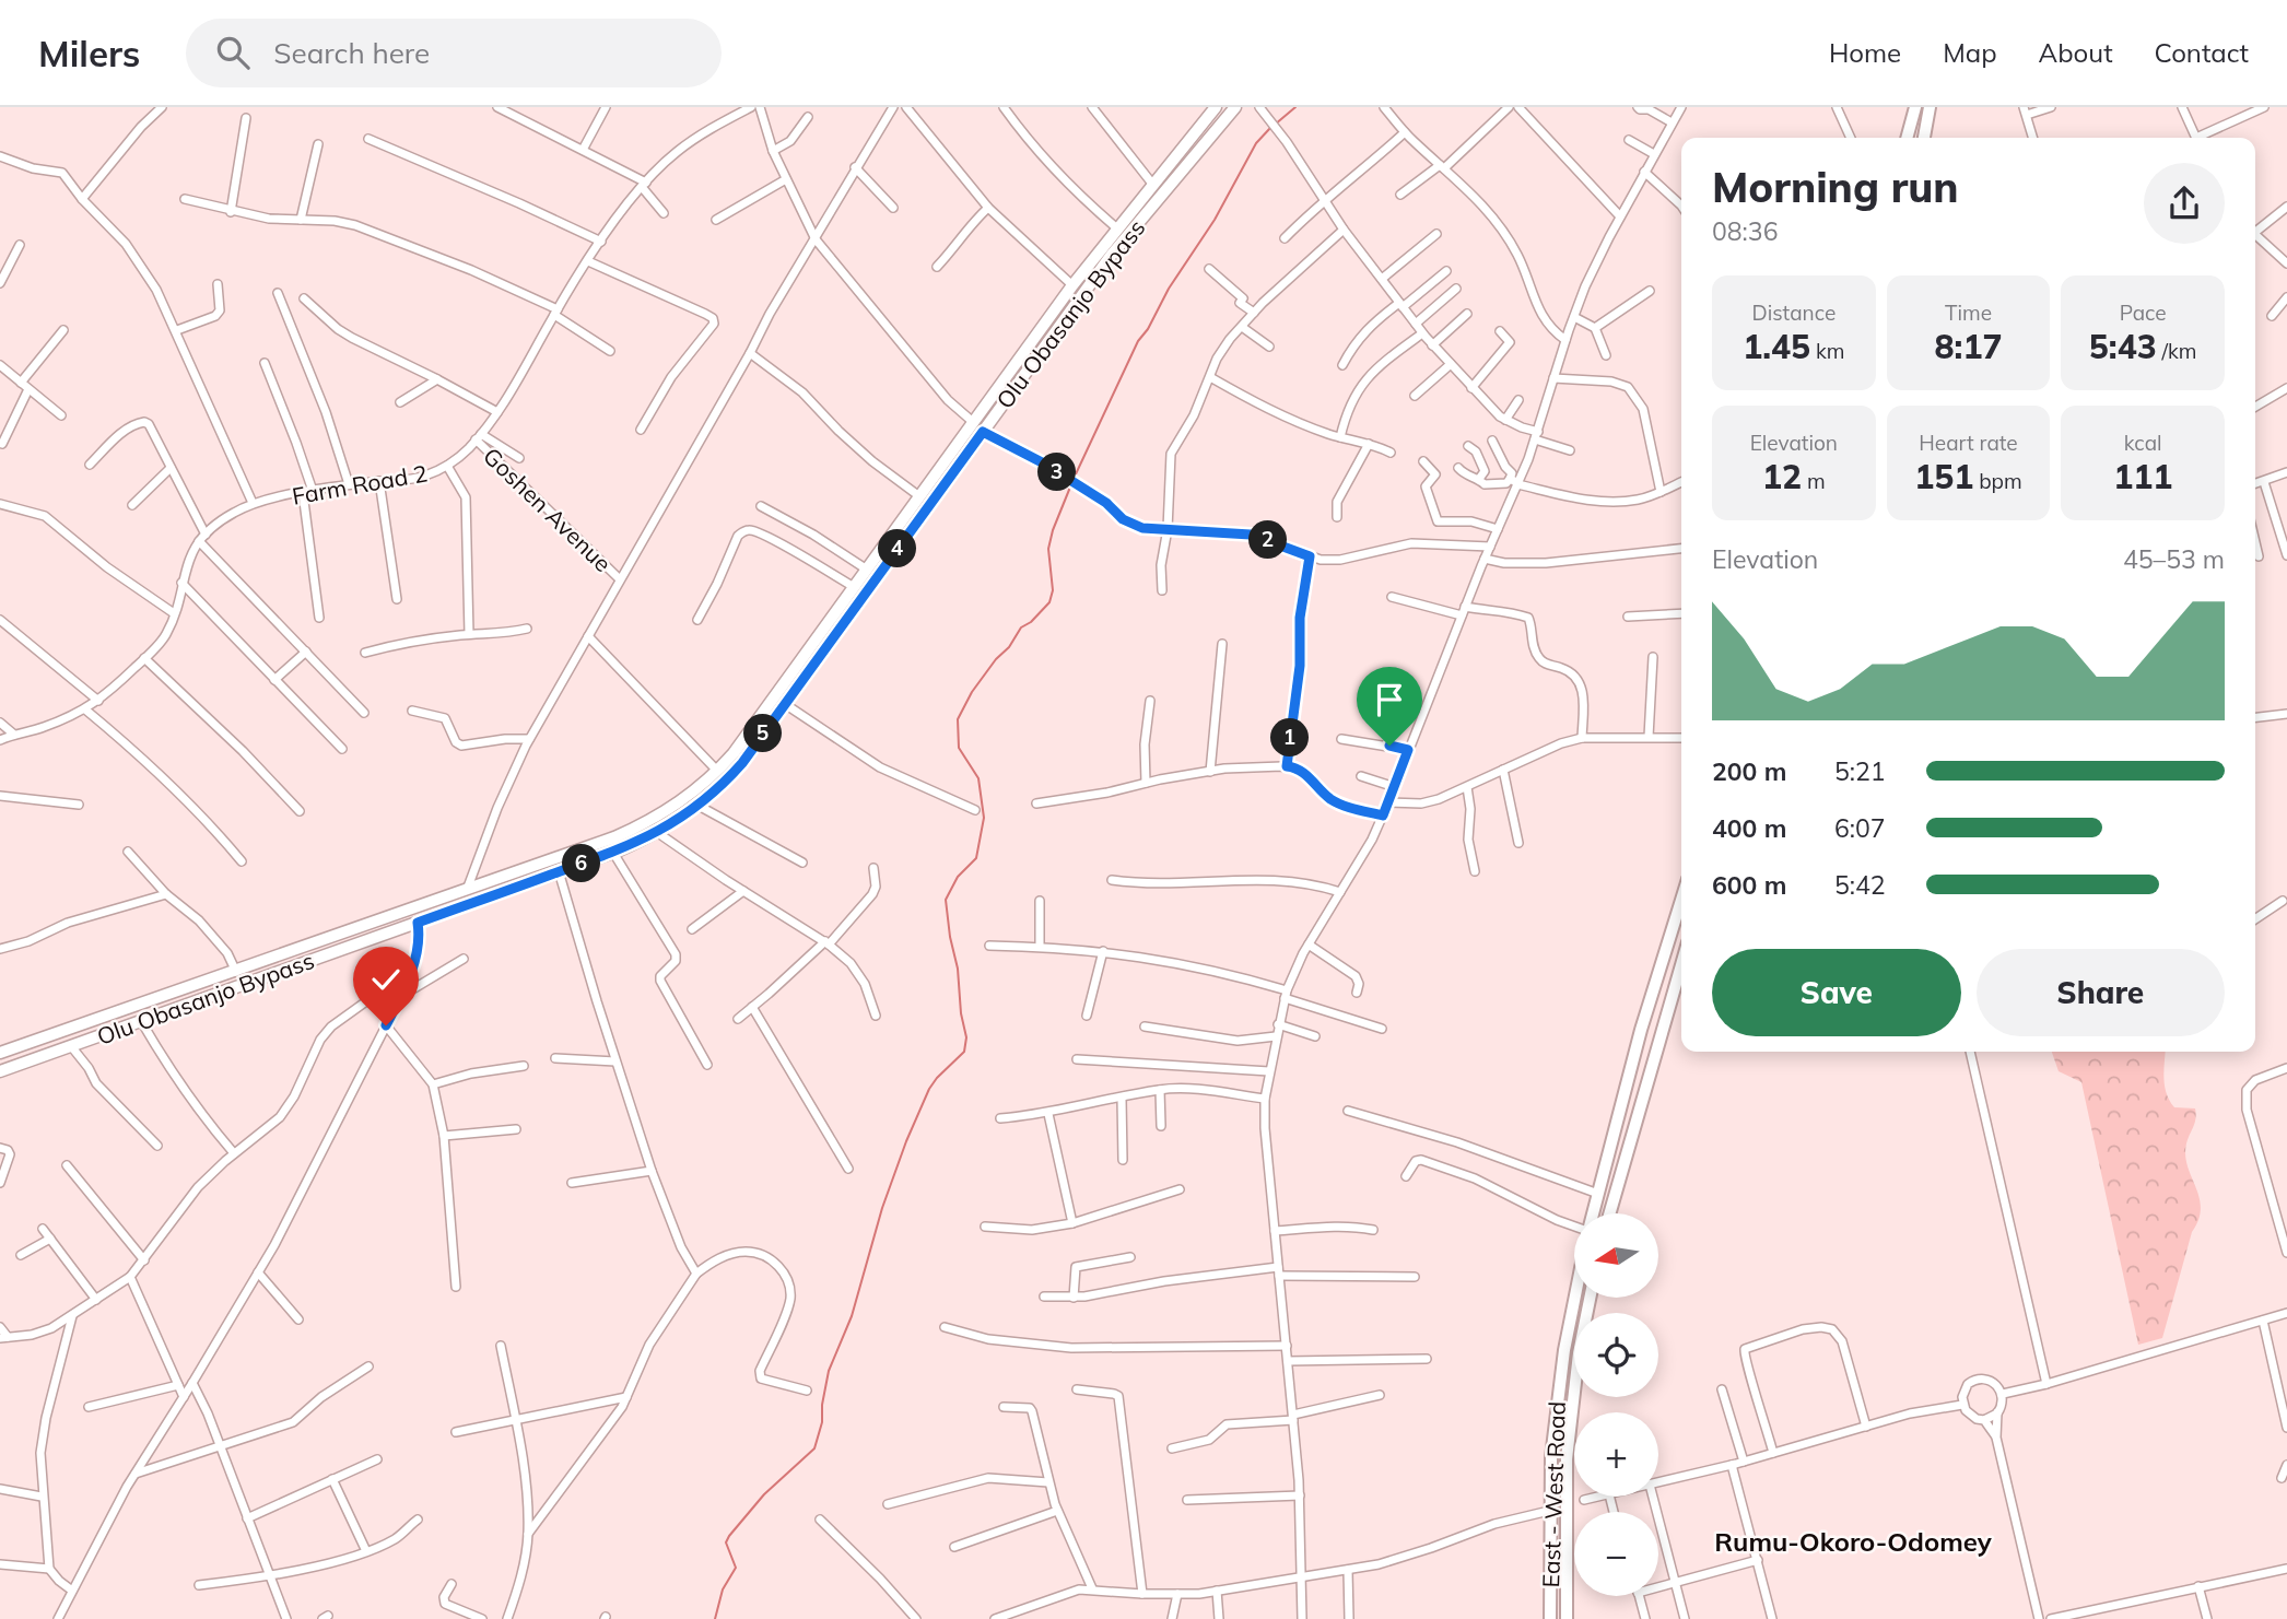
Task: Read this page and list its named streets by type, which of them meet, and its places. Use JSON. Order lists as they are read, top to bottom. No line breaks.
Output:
{"streets":{"main road":["Olu Obasanjo Bypass","East - West Road"],"street":["Farm Road 2","Goshen Avenue"]},"crossings":[["Farm Road 2","Goshen Avenue"]],"districts":["Rumu-Okoro-Odomey"],"north":"left","page":{"header":"Milers","search":"Search here","nav":["Home","Map","About","Contact"],"heading":["Morning run","08:36"],"stats":[["Distance","1.45 km"],["Time","8:17"],["Pace","5:43 /km"],["Elevation","12 m"],["Heart rate","151 bpm"],["kcal","111"]],"pins":["3","2","4","5","1","6"],"chart":["Elevation","45–53 m"],"list":[{"name":"200 m","note":"5:21"},{"name":"400 m","note":"6:07"},{"name":"600 m","note":"5:42"}],"buttons":["Save","Share"],"map_buttons":["+","−"]}}
